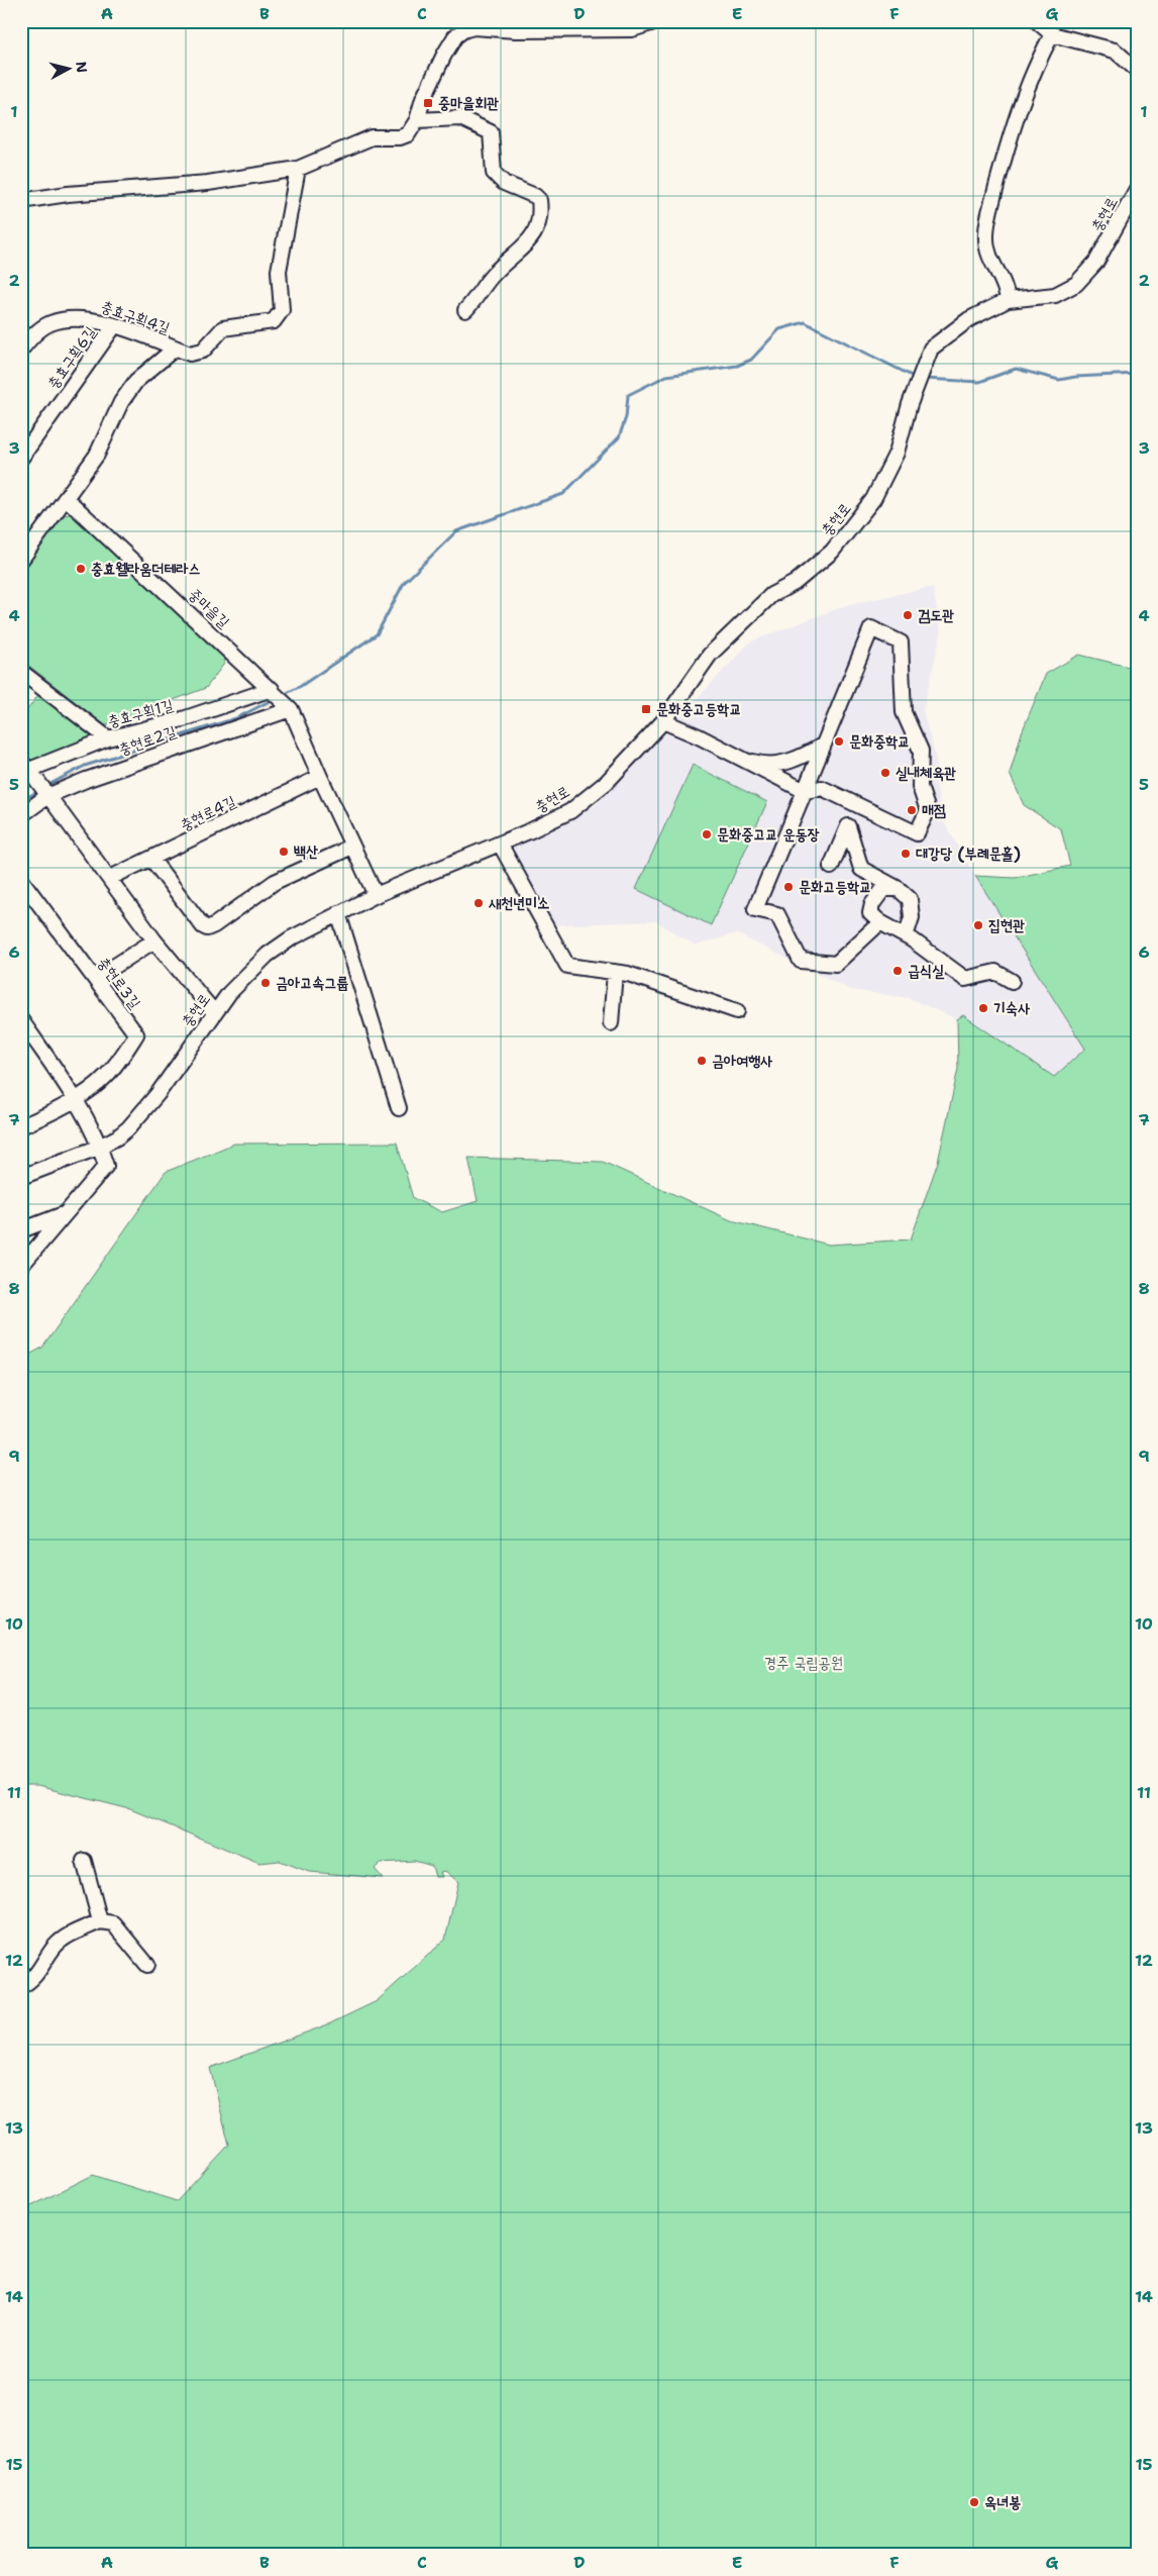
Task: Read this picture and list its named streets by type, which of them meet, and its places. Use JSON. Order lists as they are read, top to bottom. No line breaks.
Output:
{"streets":{"street":["충현로","충효구획4길","충효구획6길","중마을길","충효구획1길","충현로2길","충현로4길","충현로3길"]},"crossings":[["충현로","중마을길"],["충효구획4길","충효구획6길"],["중마을길","충효구획1길"],["중마을길","충현로2길"],["중마을길","충현로4길"]],"parks":["경주 국립공원"],"places":{"transit":["중마을회관","문화중고등학교"],"other":["충효웰라움더테라스","검도관","문화중학교","실내체육관","매점","문화중고교 운동장","백산","대강당 (부례문홀)","문화고등학교","새천년미소","집현관","급식실","금아고속그룹","기숙사","금아여행사","옥녀봉"]},"north":"right","grid":{"columns":["A","B","C","D","E","F","G"],"rows":["1","2","3","4","5","6","7","8","9","10","11","12","13","14","15"]}}
